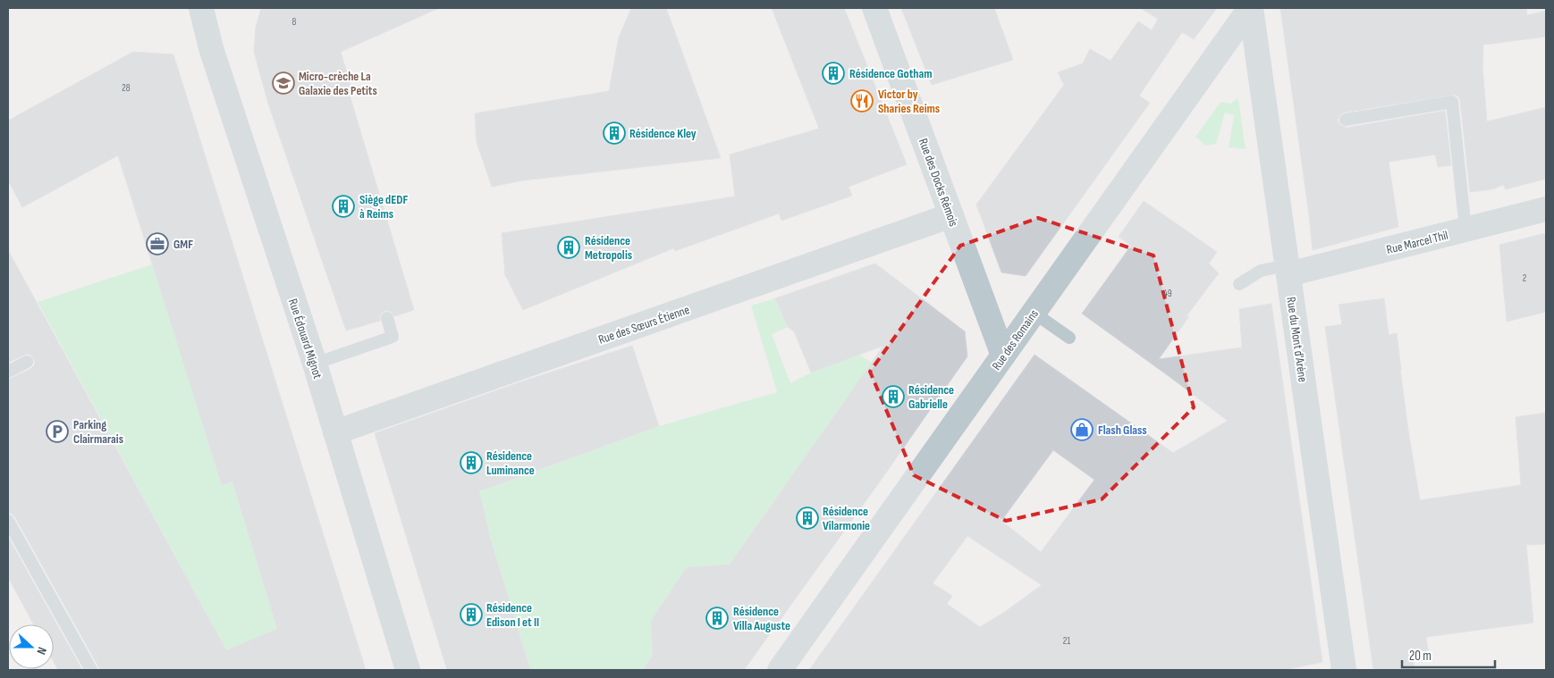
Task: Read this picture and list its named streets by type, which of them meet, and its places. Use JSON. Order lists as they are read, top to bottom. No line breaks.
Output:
{"streets":{"street":["Rue des Docks Rémois","Rue Marcel Thil","Rue des Sœurs Étienne","Rue Édouard Mignot","Rue des Romains","Rue du Mont d'Arène"]},"crossings":[["Rue des Docks Rémois","Rue des Sœurs Étienne"],["Rue des Docks Rémois","Rue des Romains"],["Rue Marcel Thil","Rue du Mont d'Arène"],["Rue des Sœurs Étienne","Rue Édouard Mignot"],["Rue des Romains","Rue du Mont d'Arène"]],"places":{"building":["Résidence Gotham","Résidence Kley","Siège dEDF à Reims","Résidence Metropolis","Résidence Gabrielle","Résidence Luminance","Résidence Vilarmonie","Résidence Edison I et II","Résidence Villa Auguste"],"school or university":["Micro-crèche La Galaxie des Petits"],"restaurant":["Victor by Sharies Reims"],"office":["GMF"],"shop":["Flash Glass"],"parking":["Parking Clairmarais"]},"house_numbers":["8","28","2","49","21"],"scale_bar":"20 m","north":"right"}
